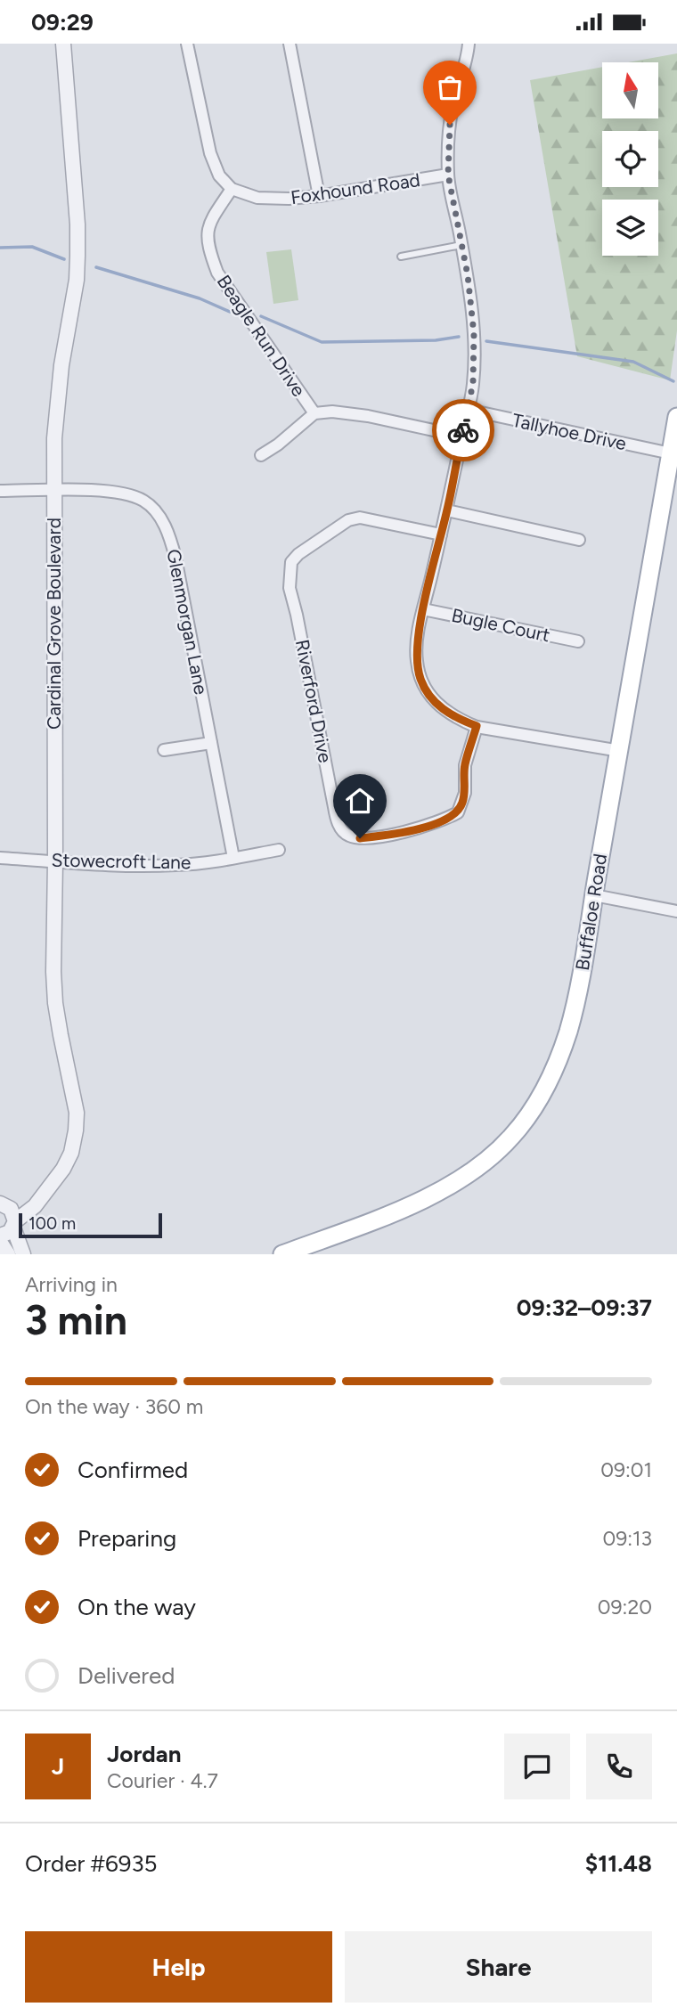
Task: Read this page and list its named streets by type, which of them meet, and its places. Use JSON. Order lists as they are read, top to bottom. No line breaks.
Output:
{"streets":{"main road":["Buffaloe Road"],"street":["Foxhound Road","Beagle Run Drive","Tallyhoe Drive","Glenmorgan Lane","Cardinal Grove Boulevard","Bugle Court","Riverford Drive","Stowecroft Lane"]},"crossings":[["Foxhound Road","Beagle Run Drive"],["Tallyhoe Drive","Buffaloe Road"],["Glenmorgan Lane","Cardinal Grove Boulevard"],["Glenmorgan Lane","Stowecroft Lane"],["Cardinal Grove Boulevard","Stowecroft Lane"]],"scale_bar":"100 m","north":"top","page":{"status":"09:29","scale":"100 m","heading":["3 min","Arriving in","09:32–09:37"],"panel":["Jordan","Courier · 4.7","Order #6935","$11.48"],"bar":"On the way · 360 m","list":[["Confirmed","09:01"],["Preparing","09:13"],["On the way","09:20"],"Delivered"],"round":"J","buttons":["Help","Share"]}}
